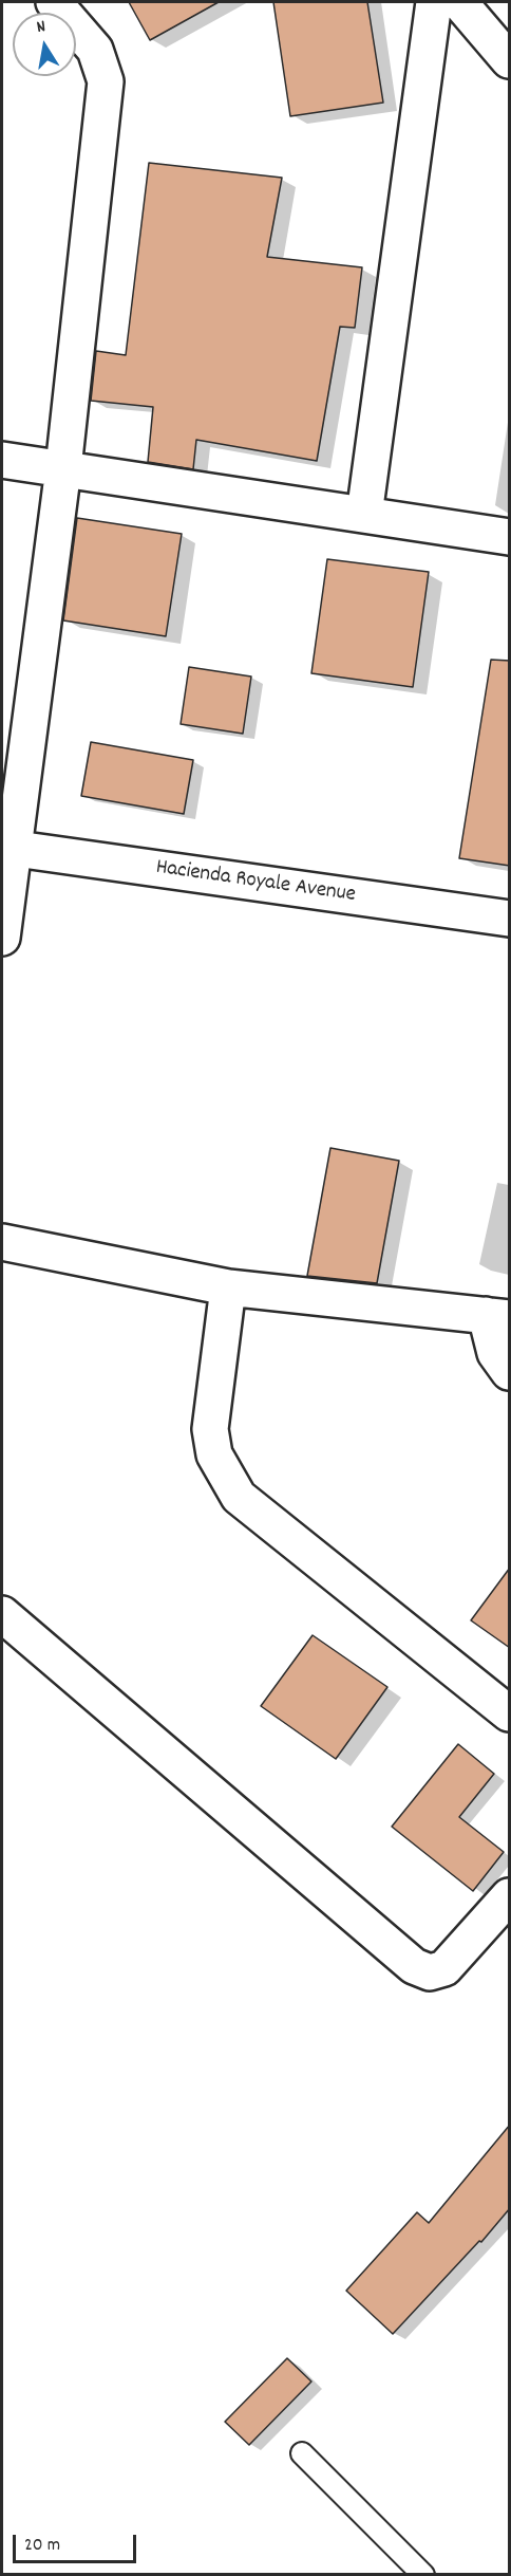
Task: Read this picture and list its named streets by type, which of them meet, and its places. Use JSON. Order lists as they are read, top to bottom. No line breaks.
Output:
{"streets":{"street":["Hacienda Royale Avenue"]},"scale_bar":"20 m","north":"top"}
